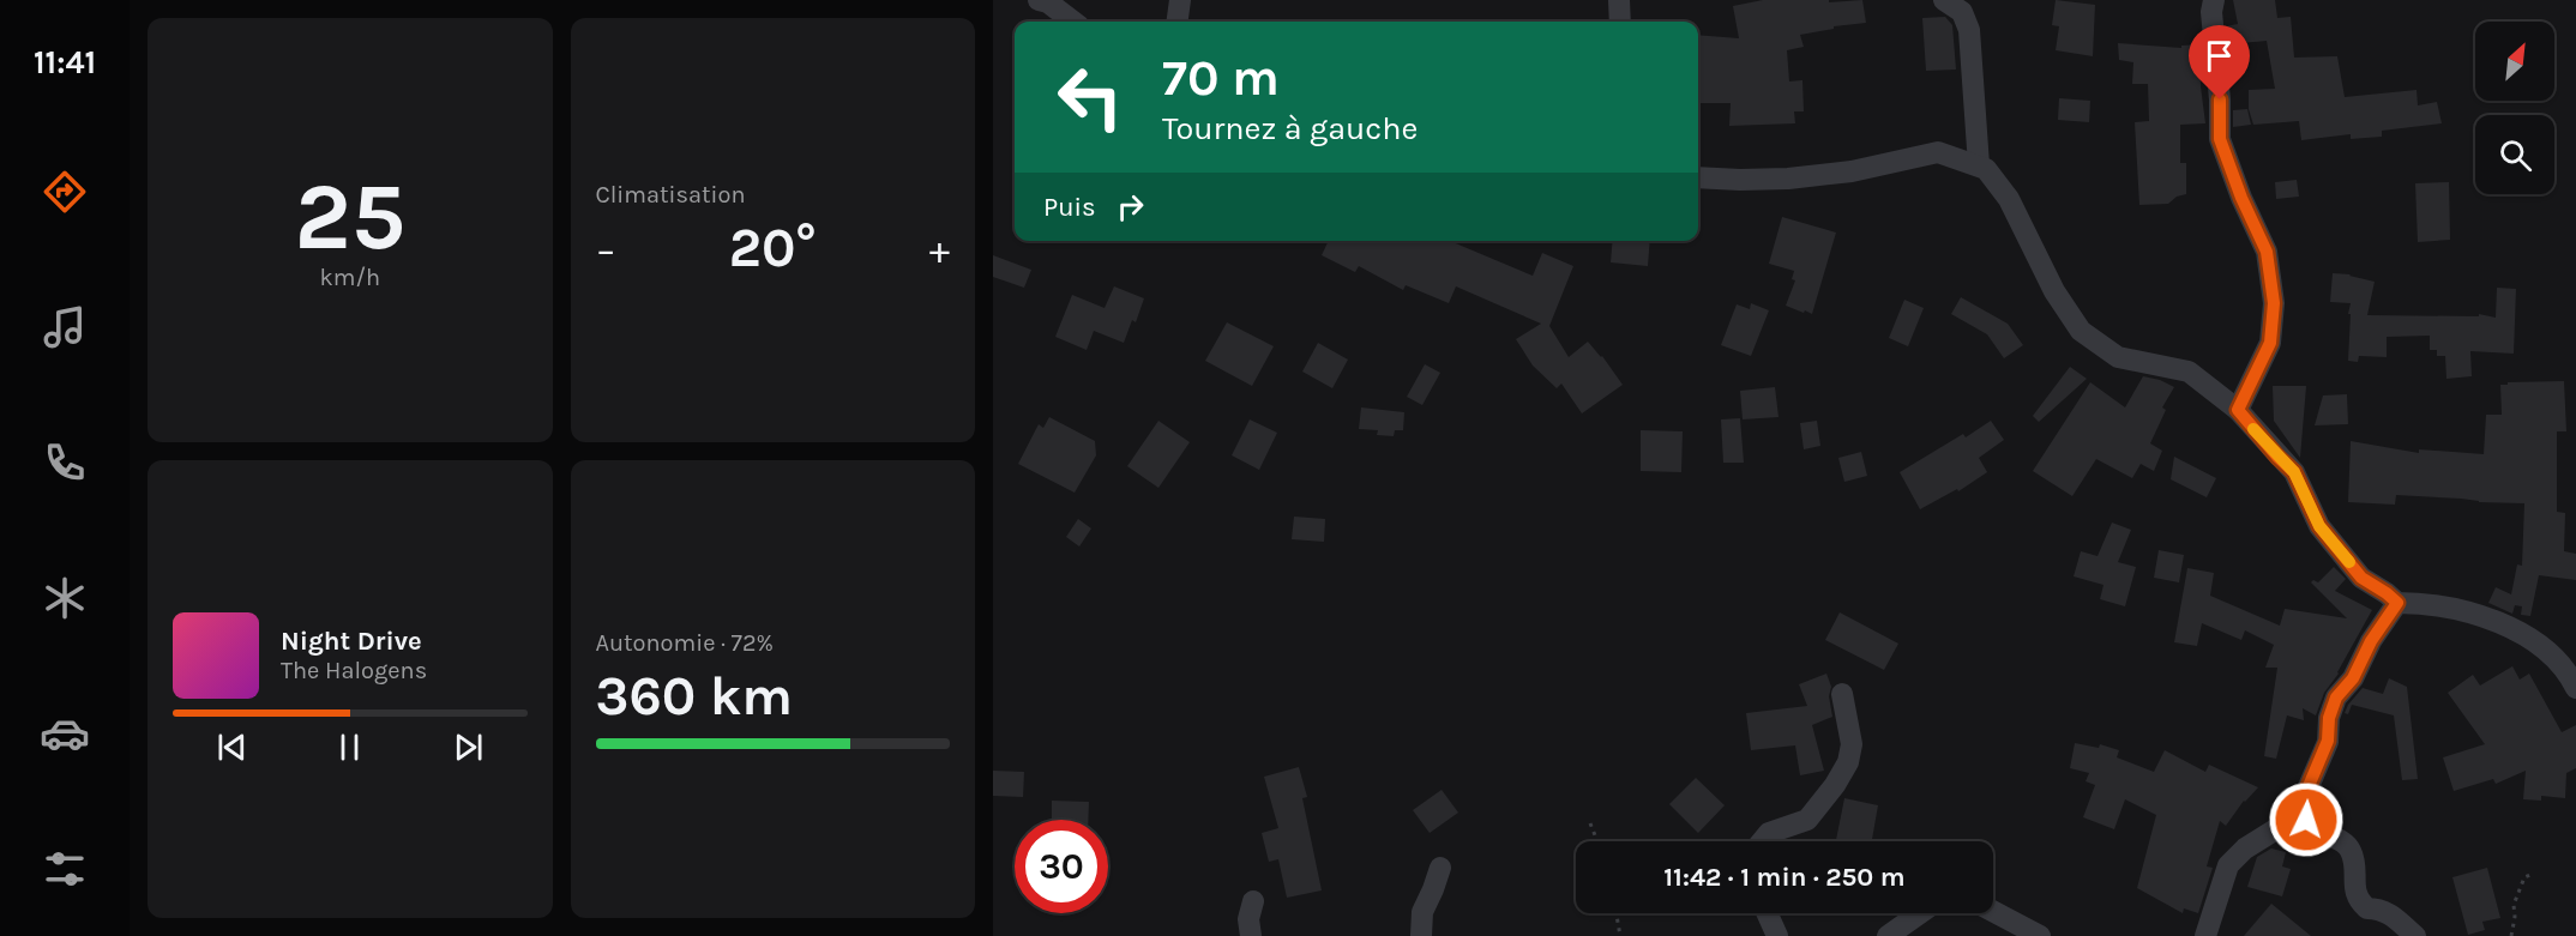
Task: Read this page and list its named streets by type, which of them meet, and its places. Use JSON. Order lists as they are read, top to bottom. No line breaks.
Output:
{"north":"top right","page":{"tabs":"11:41","tile":[["25","km/h"],"Climatisation",["Autonomie · 72%","360 km"]],"turn":["70 m","Tournez à gauche"],"then":"Puis","heat":["−","20°","+"],"song":["Night Drive","The Halogens"],"limit":"30","trip":"11:42 · 1 min · 250 m"}}
